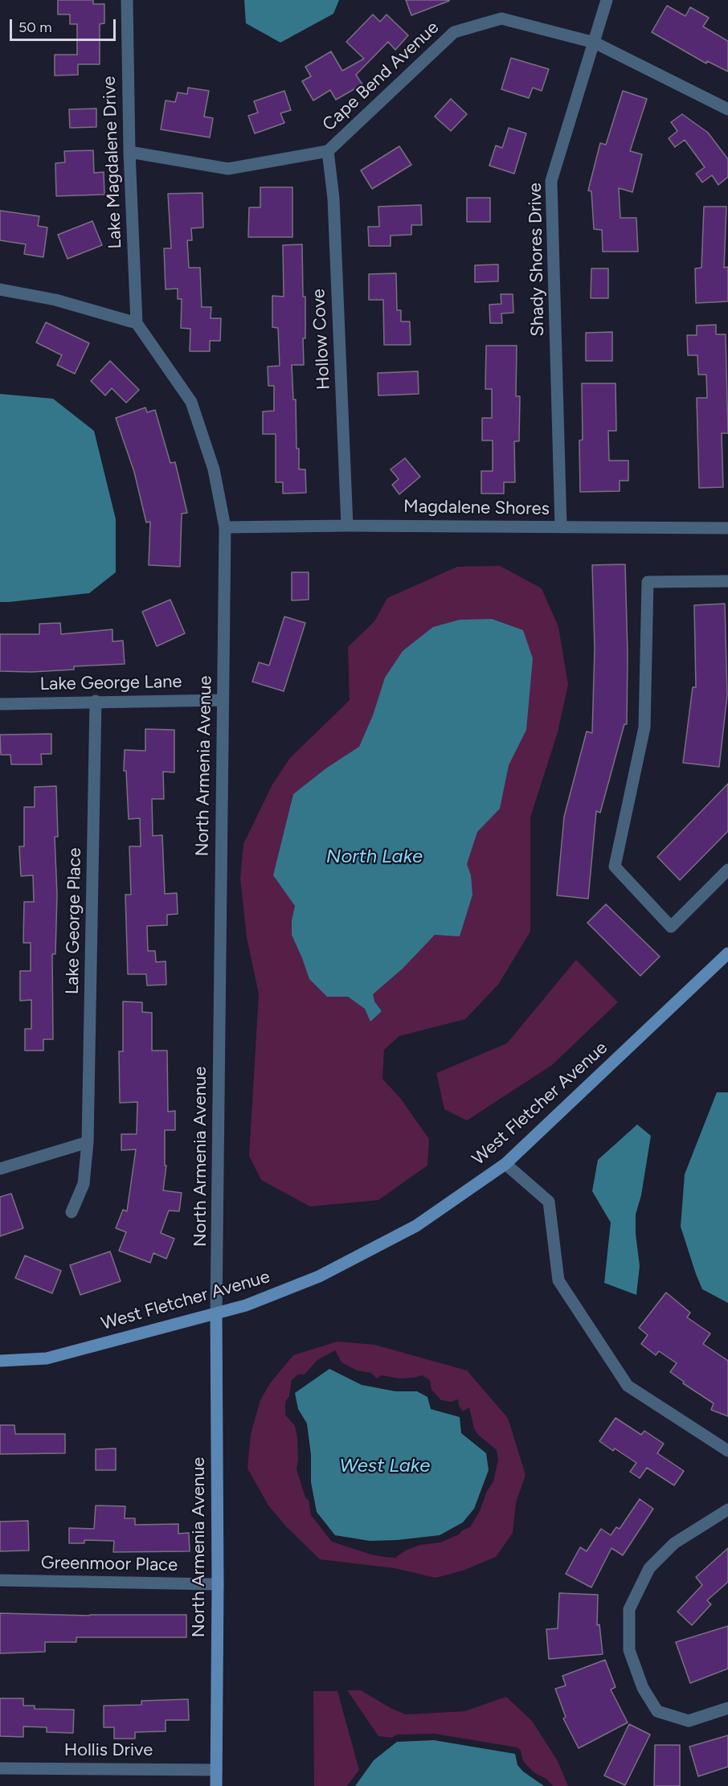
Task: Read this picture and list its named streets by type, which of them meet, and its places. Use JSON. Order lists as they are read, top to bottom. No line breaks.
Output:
{"streets":{"main road":["North Armenia Avenue","West Fletcher Avenue"],"street":["Cape Bend Avenue","Lake Magdalene Drive","Shady Shores Drive","Hollow Cove","Magdalene Shores","Lake George Lane","Lake George Place","Greenmoor Place","Hollis Drive"]},"crossings":[["Cape Bend Avenue","Lake Magdalene Drive"],["Cape Bend Avenue","Shady Shores Drive"],["Cape Bend Avenue","Hollow Cove"],["Shady Shores Drive","Magdalene Shores"],["Hollow Cove","Magdalene Shores"],["Magdalene Shores","North Armenia Avenue"],["Lake George Lane","North Armenia Avenue"],["Lake George Lane","Lake George Place"],["North Armenia Avenue","West Fletcher Avenue"],["North Armenia Avenue","Greenmoor Place"],["North Armenia Avenue","Hollis Drive"]],"water":["North Lake","West Lake"],"scale_bar":"50 m"}
